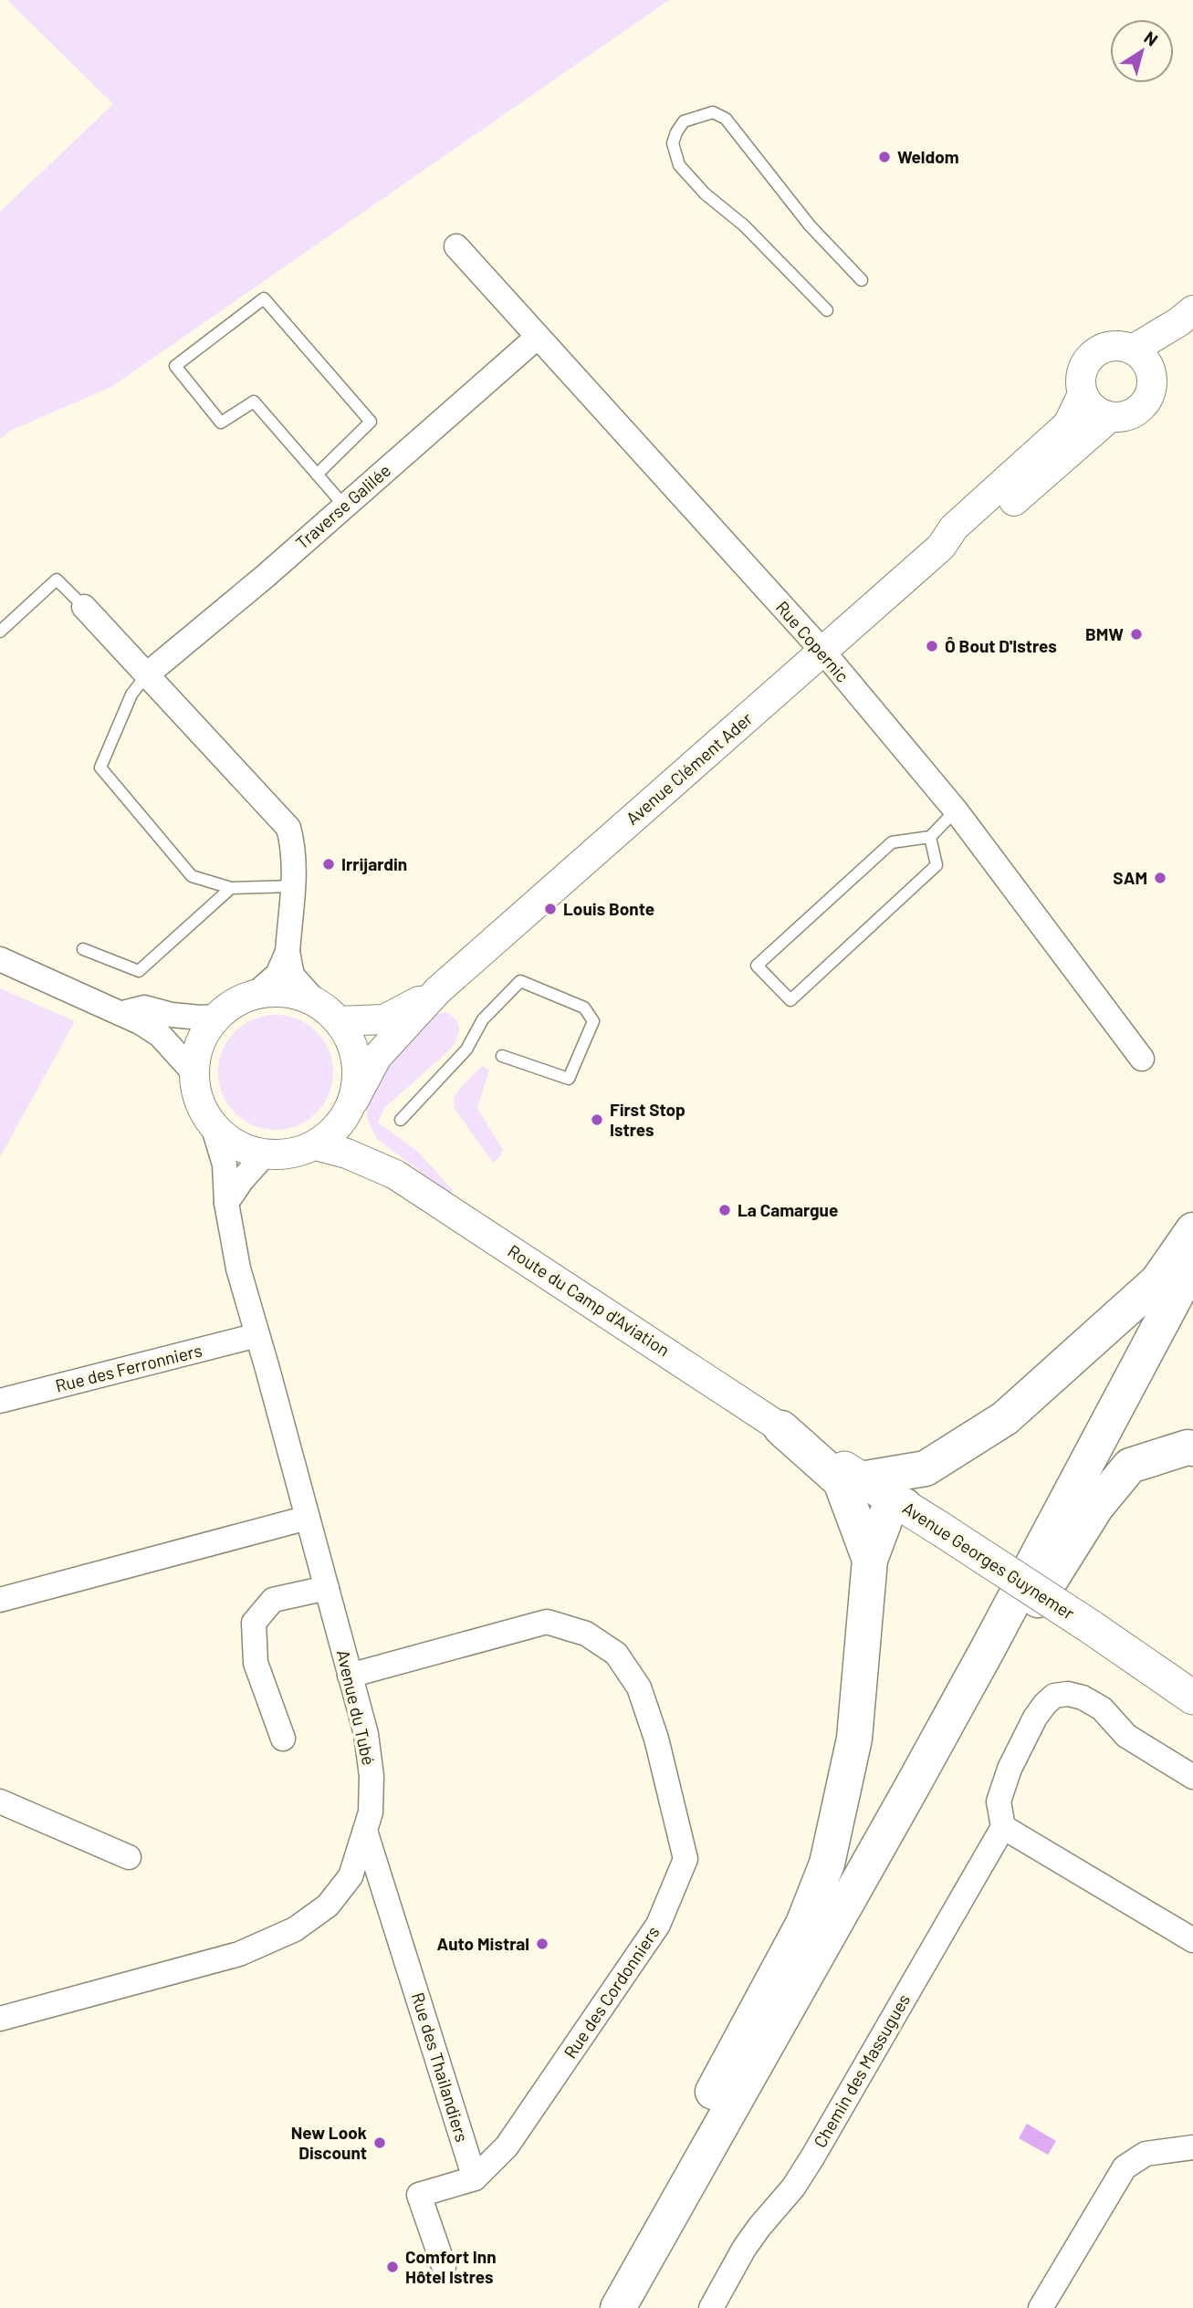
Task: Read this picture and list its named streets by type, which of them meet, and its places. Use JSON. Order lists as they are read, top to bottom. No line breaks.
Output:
{"streets":{"main road":["Avenue Georges Guynemer"],"street":["Traverse Galilée","Rue Copernic","Avenue Clément Ader","Route du Camp d'Aviation","Rue des Ferronniers","Avenue du Tubé","Rue des Cordonniers","Rue des Thailandiers","Chemin des Massugues"]},"crossings":[["Traverse Galilée","Rue Copernic"],["Rue Copernic","Avenue Clément Ader"],["Avenue Clément Ader","Route du Camp d'Aviation"],["Avenue Clément Ader","Avenue du Tubé"],["Route du Camp d'Aviation","Avenue Georges Guynemer"],["Route du Camp d'Aviation","Avenue du Tubé"],["Rue des Ferronniers","Avenue du Tubé"],["Avenue du Tubé","Rue des Cordonniers"],["Avenue du Tubé","Rue des Thailandiers"],["Rue des Cordonniers","Rue des Thailandiers"]],"places":["Weldom","BMW","Ô Bout D'Istres","Irrijardin","SAM","Louis Bonte","First Stop Istres","La Camargue","Auto Mistral","New Look Discount","Comfort Inn Hôtel Istres"],"north":"top right"}
